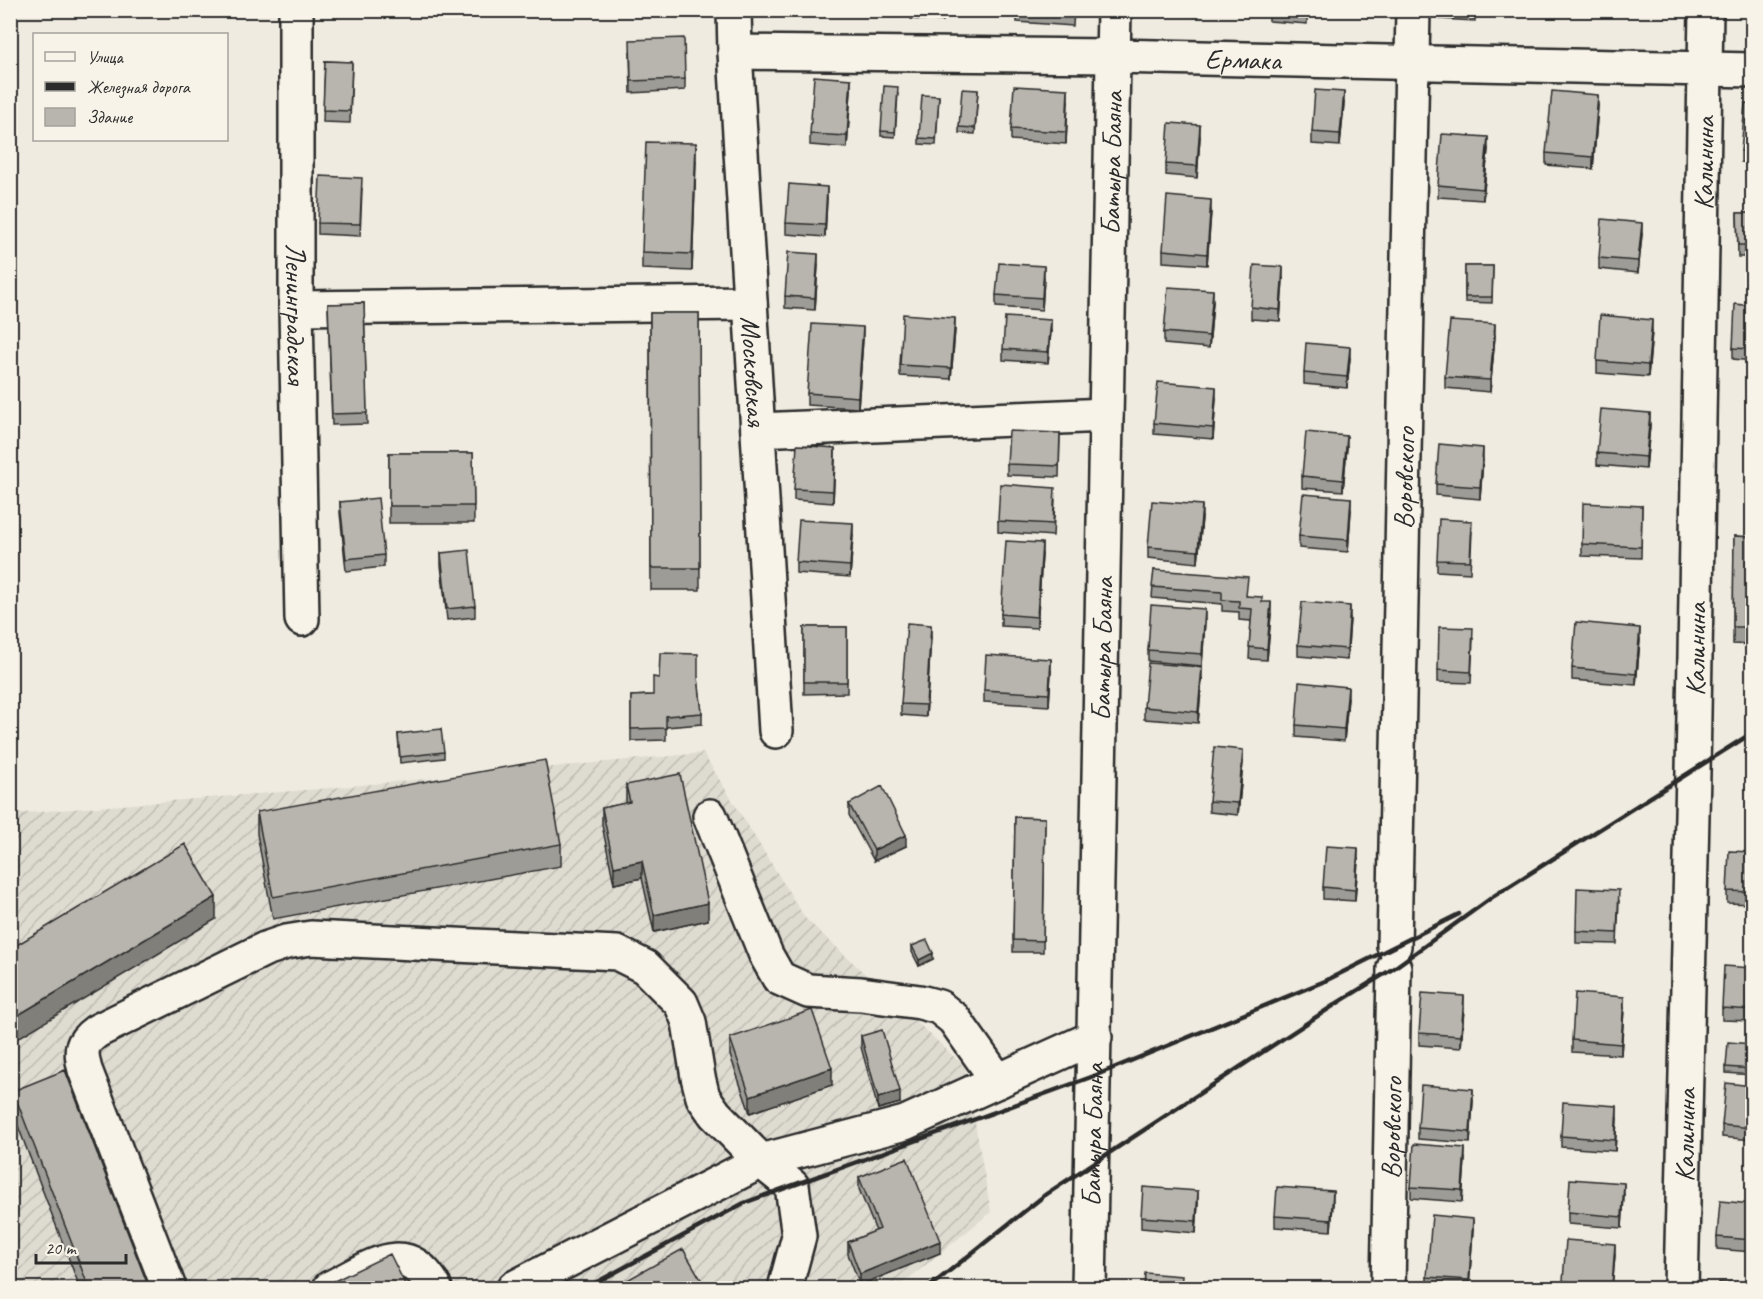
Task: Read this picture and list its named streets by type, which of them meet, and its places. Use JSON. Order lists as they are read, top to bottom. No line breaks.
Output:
{"streets":{"street":["Ермака","Батыра Баяна","Калинина","Ленинградская","Московская","Воровского"]},"crossings":[["Ермака","Батыра Баяна"],["Ермака","Калинина"],["Ермака","Московская"],["Ермака","Воровского"]],"legend":["Улица","Железная дорога","Здание"],"scale_bar":"20 m"}
